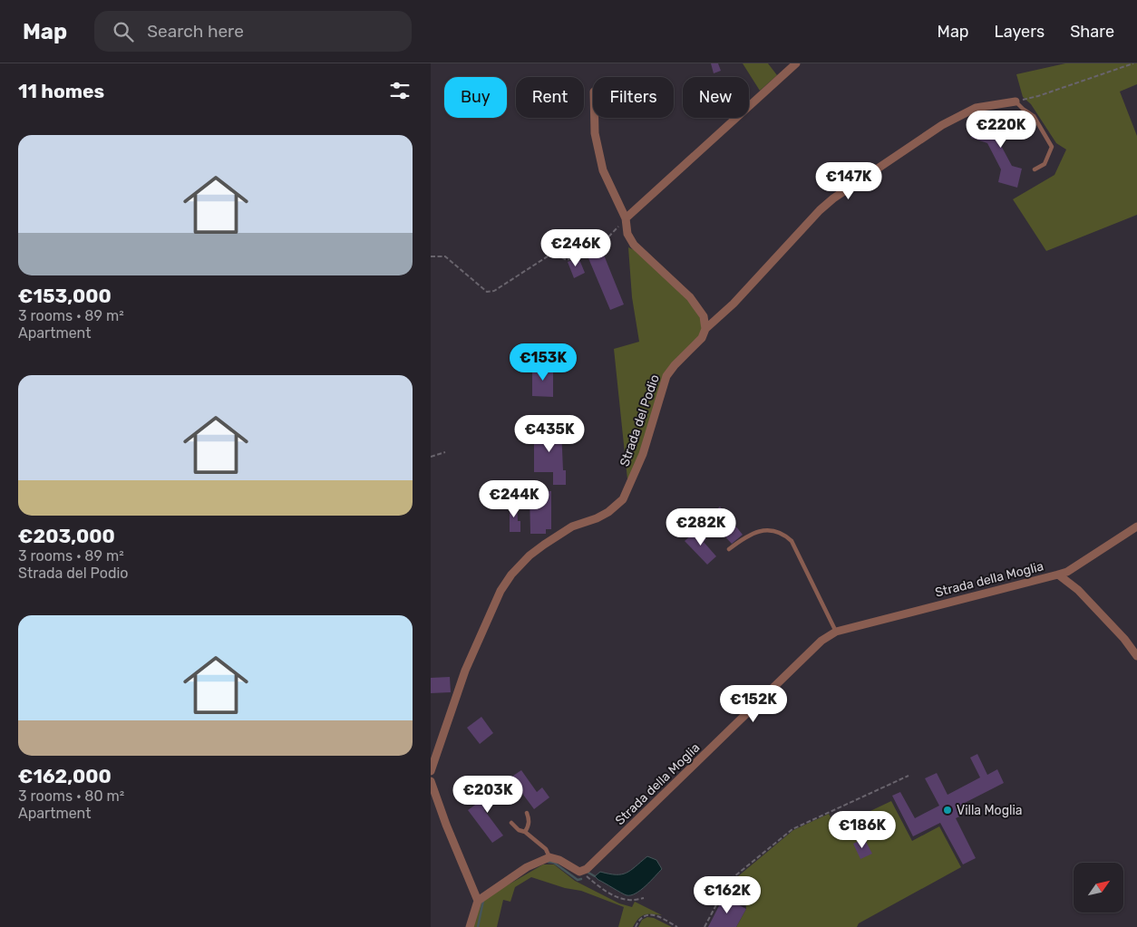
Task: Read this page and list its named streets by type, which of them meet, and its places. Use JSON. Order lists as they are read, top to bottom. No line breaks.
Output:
{"streets":{"street":["Strada del Podio","Strada della Moglia"]},"places":["Villa Moglia"],"north":"top right","page":{"header":"Map","search":"Search here","nav":["Map","Layers","Share"],"heading":"11 homes","chip":["Buy","Rent","Filters","New"],"price":["€220K","€147K","€246K","€153K","€435K","€244K","€282K","€152K","€203K","€186K","€162K"],"list":[{"name":"€153,000","note":"3 rooms · 89 m² · Apartment"},{"name":"€203,000","note":"3 rooms · 89 m² · Strada del Podio"},{"name":"€162,000","note":"3 rooms · 80 m² · Apartment"}]}}
